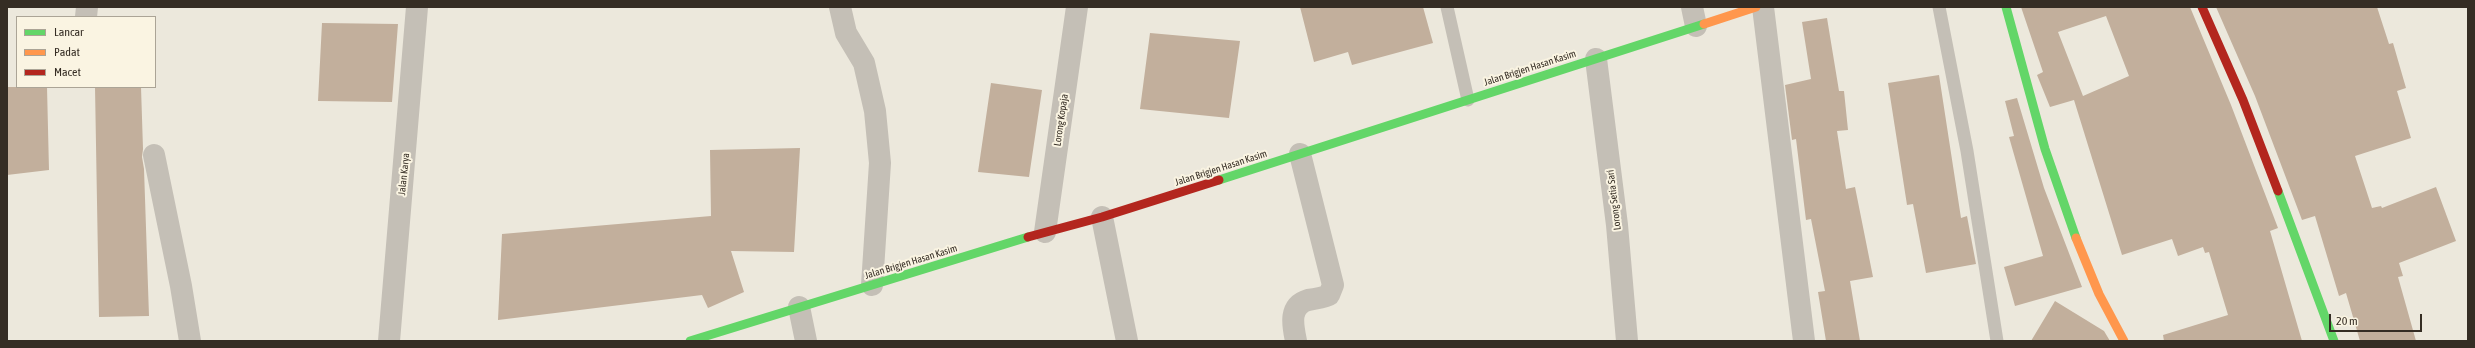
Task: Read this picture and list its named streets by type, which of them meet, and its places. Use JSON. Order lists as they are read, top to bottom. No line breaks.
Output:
{"streets":{"street":["Jalan Brigjen Hasan Kasim","Lorong Kopaja","Jalan Karya","Lorong Setia Sari"]},"crossings":[["Jalan Brigjen Hasan Kasim","Lorong Kopaja"],["Jalan Brigjen Hasan Kasim","Lorong Setia Sari"]],"legend":["Lancar","Padat","Macet"],"scale_bar":"20 m"}
